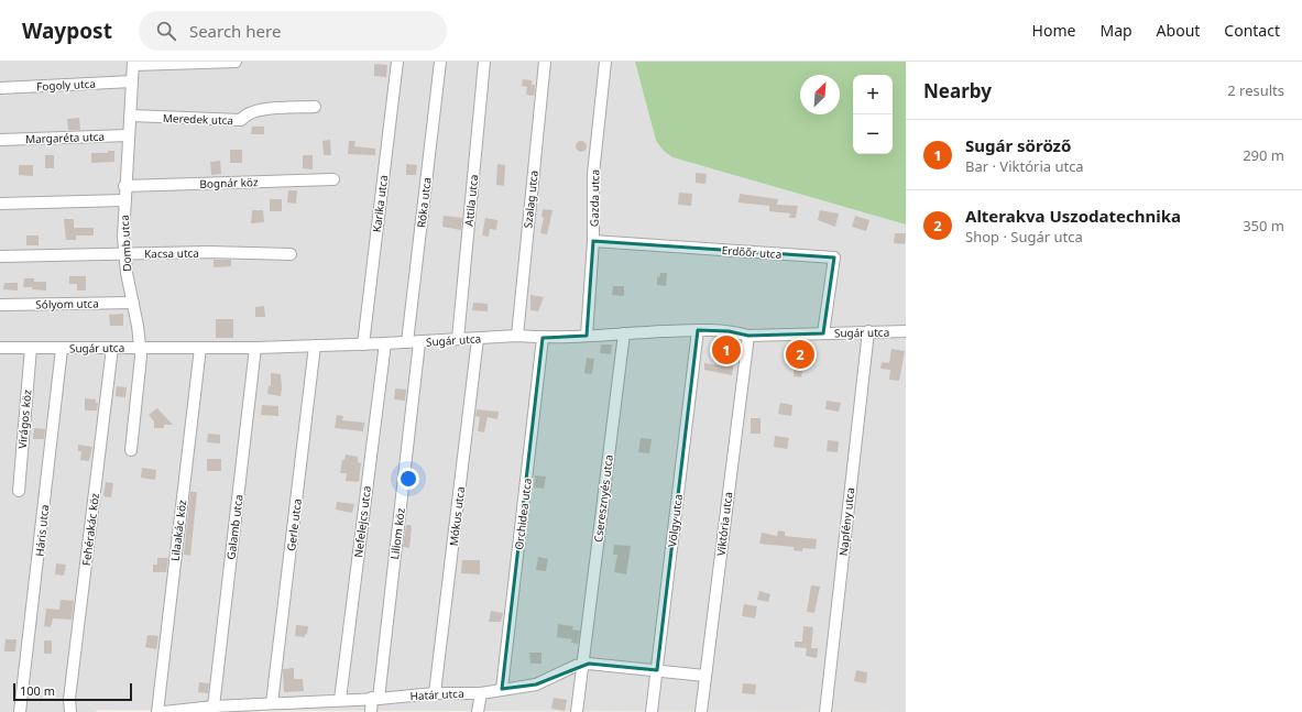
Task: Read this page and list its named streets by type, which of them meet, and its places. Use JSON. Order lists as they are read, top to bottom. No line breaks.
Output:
{"streets":{"street":["Fogoly utca","Meredek utca","Margaréta utca","Bognár köz","Gazda utca","Szalag utca","Attila utca","Róka utca","Karika utca","Domb utca","Erdőőr utca","Kacsa utca","Sólyom utca","Sugár utca","Virágos köz","Cseresznyés utca","Orchidea utca","Mókus utca","Völgy utca","Nefelejcs utca","Napfény utca","Viktória utca","Gerle utca","Galamb utca","Fehérakác köz","Háris utca","Lilaakác köz","Liliom köz","Határ utca"]},"crossings":[["Fogoly utca","Domb utca"],["Meredek utca","Domb utca"],["Margaréta utca","Domb utca"],["Bognár köz","Domb utca"],["Gazda utca","Erdőőr utca"],["Gazda utca","Sugár utca"],["Szalag utca","Sugár utca"],["Attila utca","Sugár utca"],["Róka utca","Sugár utca"],["Karika utca","Sugár utca"],["Domb utca","Kacsa utca"],["Domb utca","Sólyom utca"],["Domb utca","Sugár utca"],["Erdőőr utca","Sugár utca"],["Sugár utca","Virágos köz"],["Sugár utca","Cseresznyés utca"],["Sugár utca","Orchidea utca"],["Sugár utca","Mókus utca"],["Sugár utca","Völgy utca"],["Sugár utca","Nefelejcs utca"],["Sugár utca","Napfény utca"],["Sugár utca","Viktória utca"],["Sugár utca","Gerle utca"],["Sugár utca","Galamb utca"],["Sugár utca","Fehérakác köz"],["Sugár utca","Háris utca"],["Sugár utca","Lilaakác köz"],["Sugár utca","Liliom köz"],["Cseresznyés utca","Határ utca"],["Orchidea utca","Határ utca"],["Mókus utca","Határ utca"],["Völgy utca","Határ utca"],["Nefelejcs utca","Határ utca"],["Viktória utca","Határ utca"],["Gerle utca","Határ utca"],["Galamb utca","Határ utca"],["Liliom köz","Határ utca"]],"scale_bar":"100 m","north":"top right","page":{"header":"Waypost","search":"Search here","nav":["Home","Map","About","Contact"],"heading":["Nearby","2 results"],"map_buttons":["+","−"],"list":[{"mark":"1","name":"Sugár söröző","note":"Bar · Viktória utca","value":"290 m"},{"mark":"2","name":"Alterakva Uszodatechnika","note":"Shop · Sugár utca","value":"350 m"}],"pins":["1","2"],"scale":"100 m"}}
